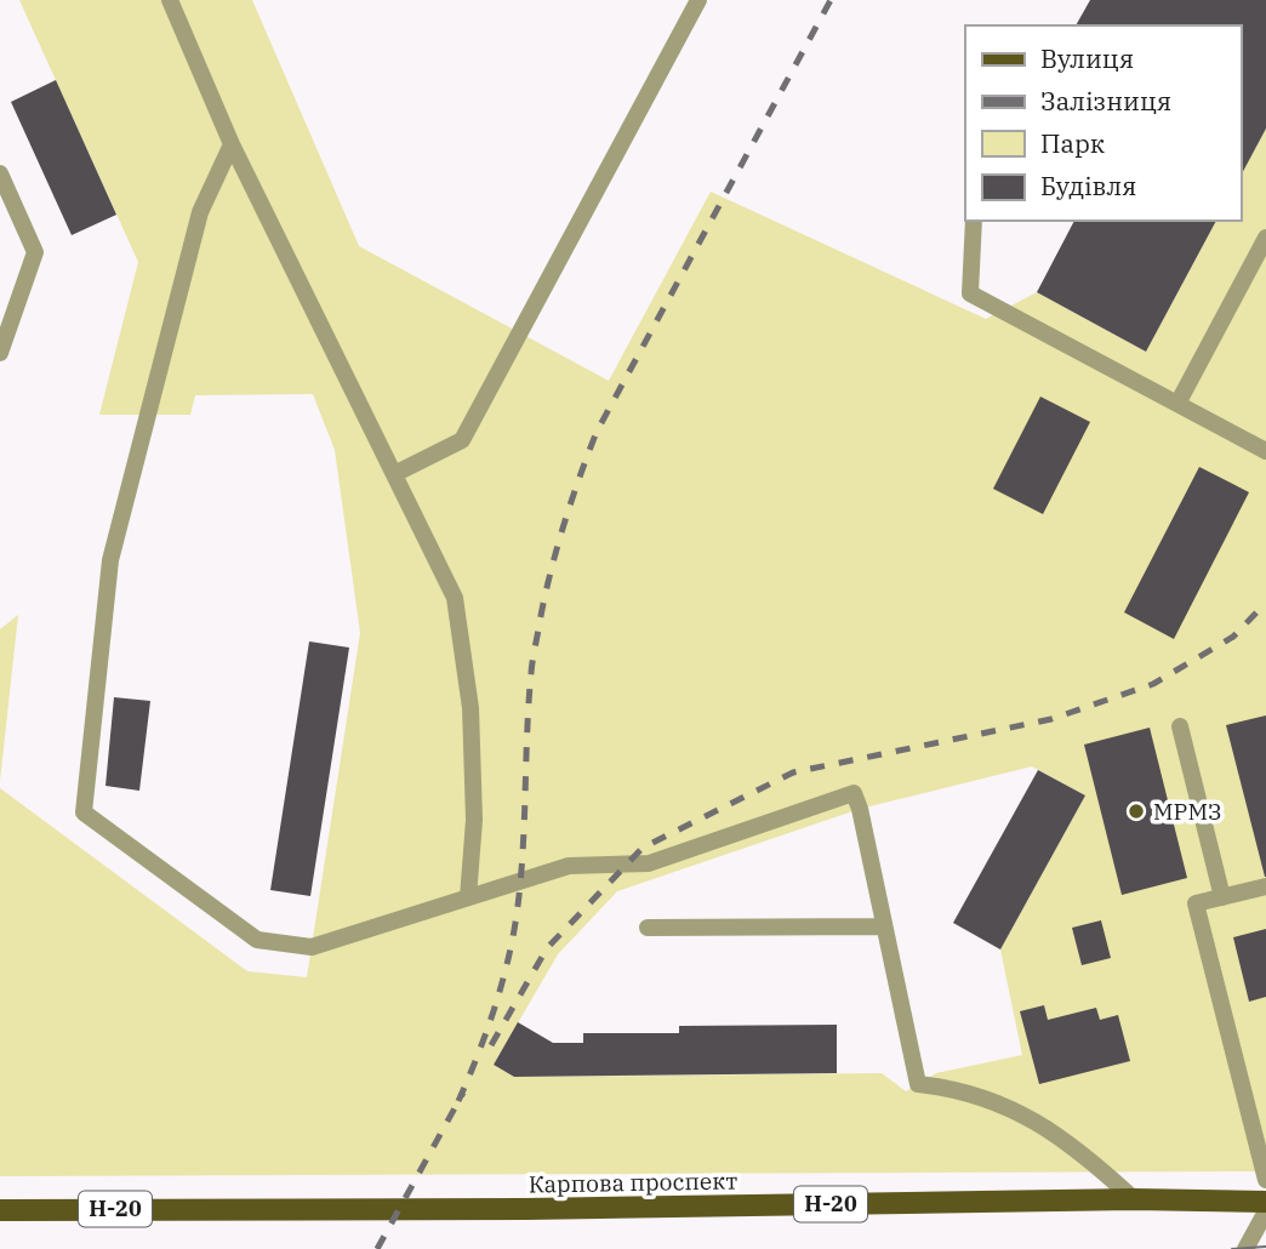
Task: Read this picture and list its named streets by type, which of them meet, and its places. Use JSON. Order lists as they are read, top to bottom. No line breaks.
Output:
{"streets":{"main road":["Карпова проспект","Н-20"]},"places":["МРМЗ"],"legend":["Вулиця","Залізниця","Парк","Будівля"]}
